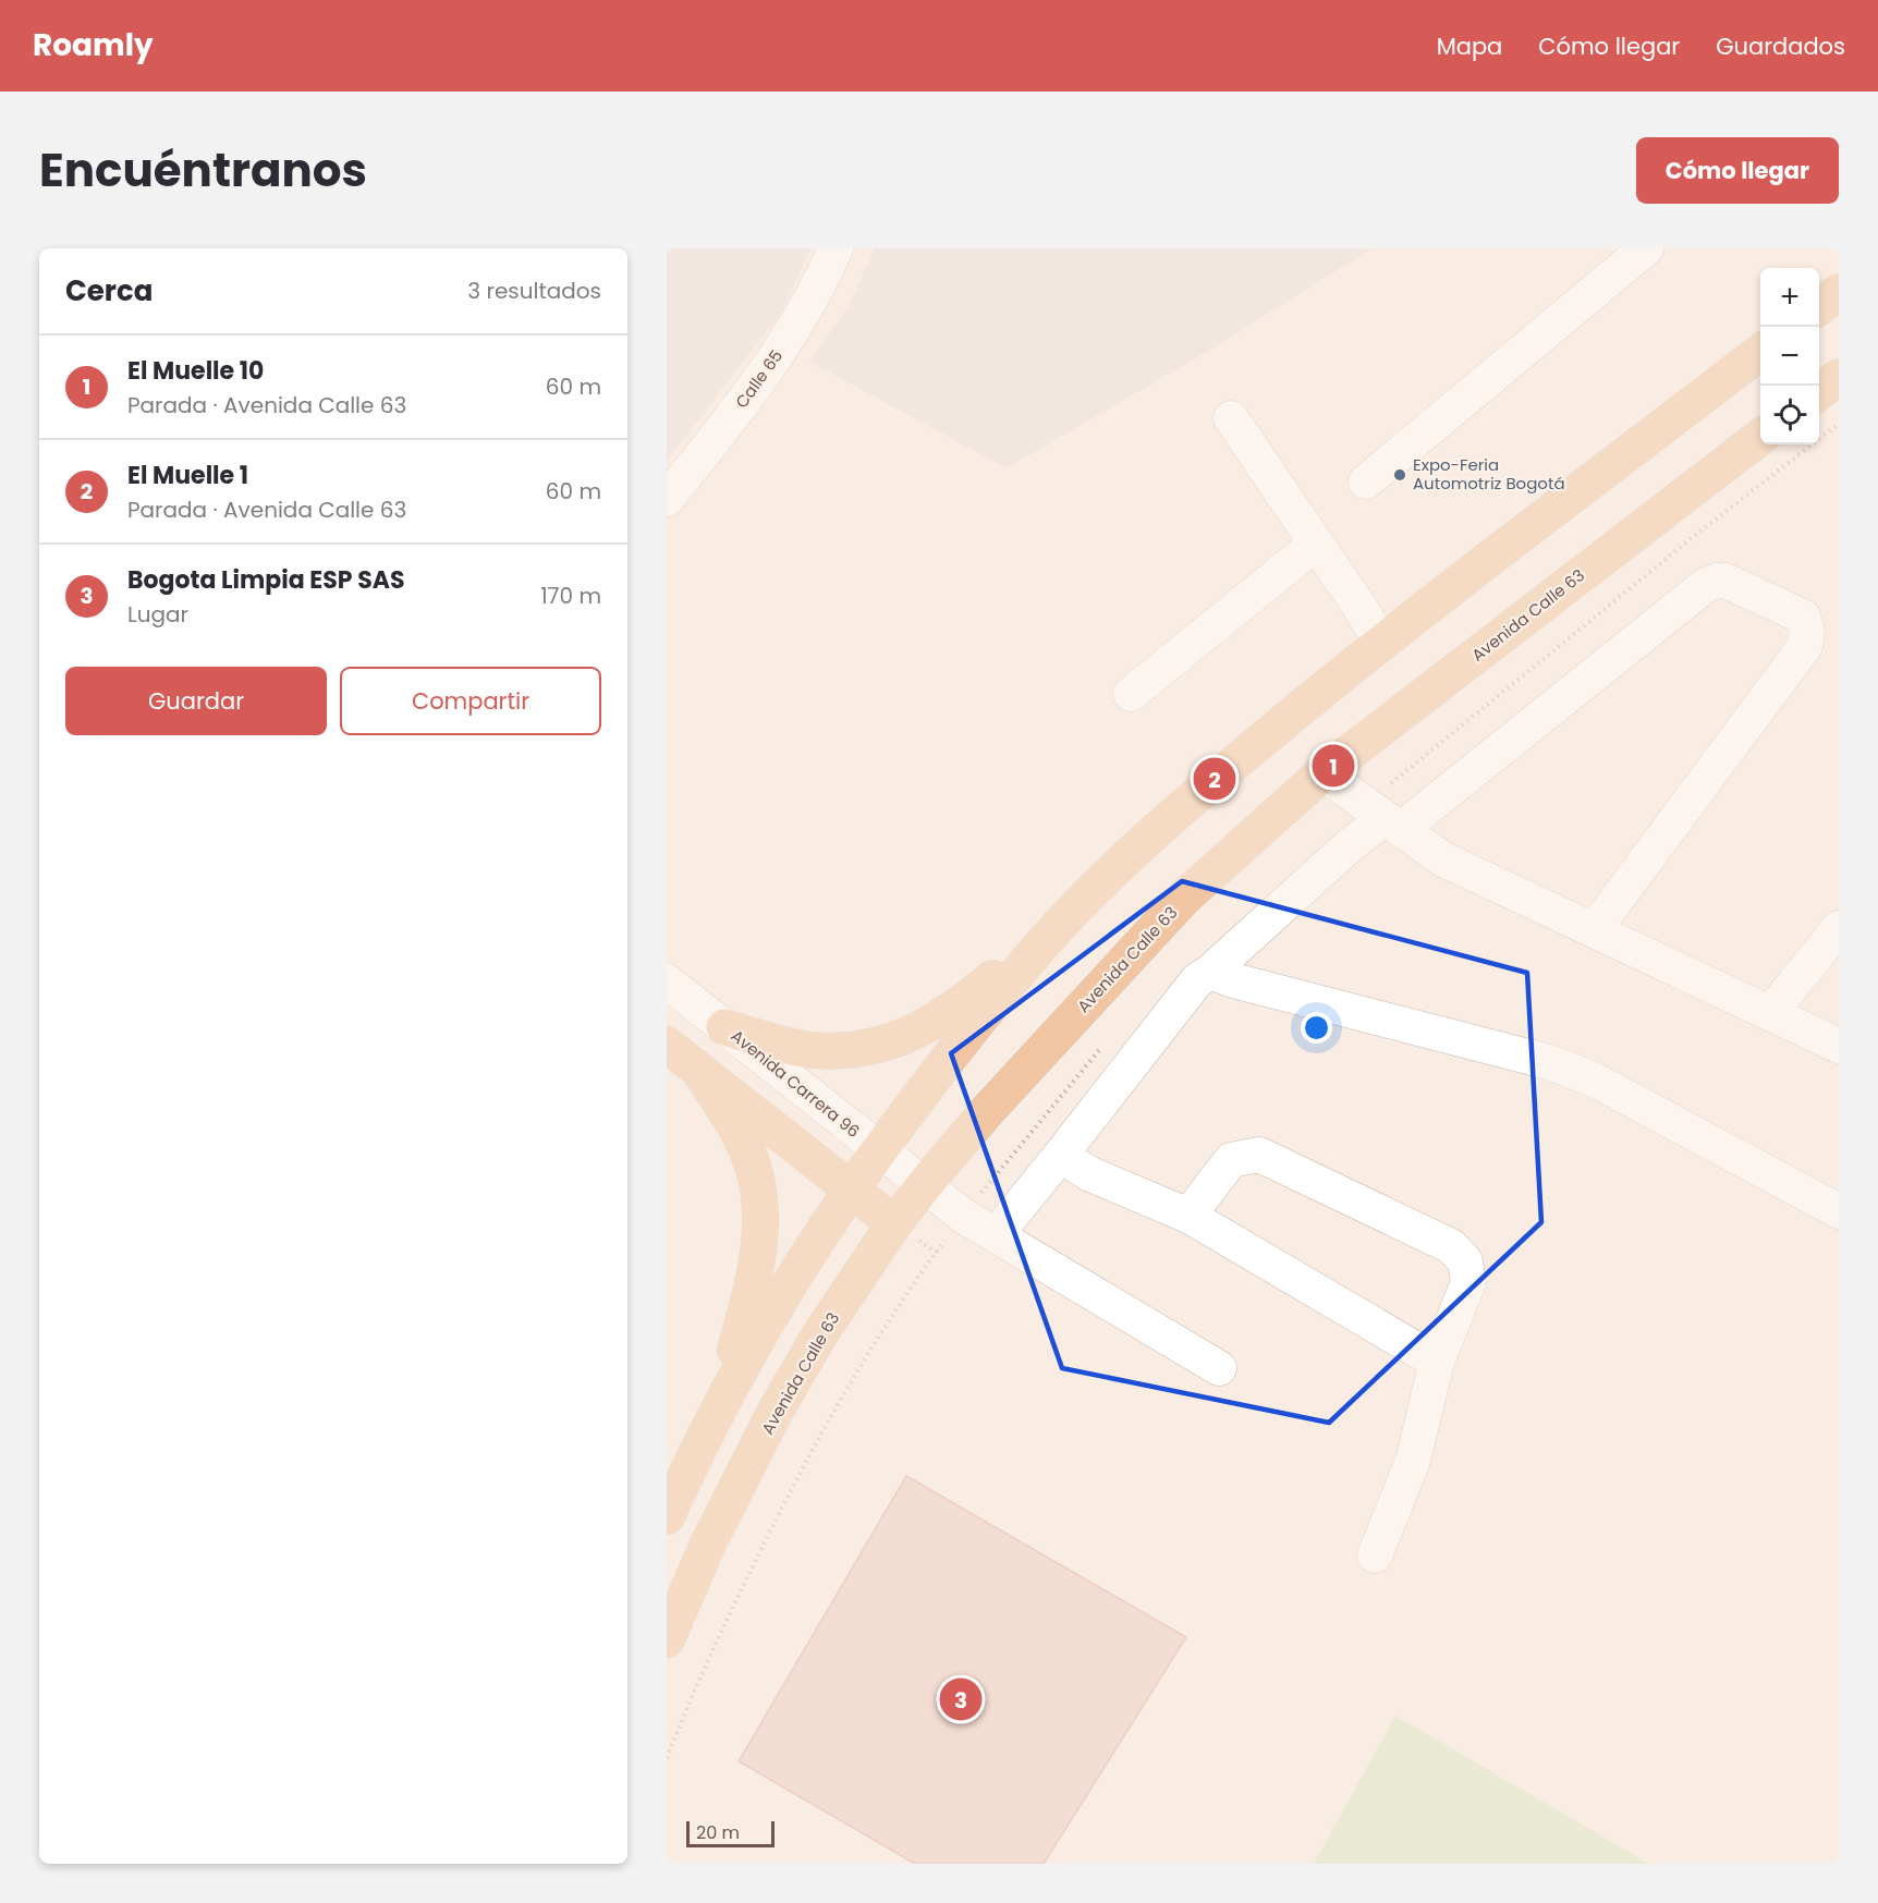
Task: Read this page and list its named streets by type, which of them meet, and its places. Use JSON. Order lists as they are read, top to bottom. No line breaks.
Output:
{"streets":{"main road":["Avenida Calle 63"],"street":["Calle 65","Avenida Carrera 96"]},"crossings":[["Avenida Calle 63","Avenida Carrera 96"]],"places":["Expo-Feria Automotriz Bogotá"],"scale_bar":"20 m","page":{"header":"Roamly","nav":["Mapa","Cómo llegar","Guardados"],"title":"Encuéntranos","buttons":["Cómo llegar",["Guardar","Compartir"]],"heading":["Cerca","3 resultados"],"map_buttons":["+","−"],"list":[{"mark":"1","name":"El Muelle 10","note":"Parada · Avenida Calle 63","value":"60 m"},{"mark":"2","name":"El Muelle 1","note":"Parada · Avenida Calle 63","value":"60 m"},{"mark":"3","name":"Bogota Limpia ESP SAS","note":"Lugar","value":"170 m"}],"pins":["1","2","3"],"scale":"20 m"}}
